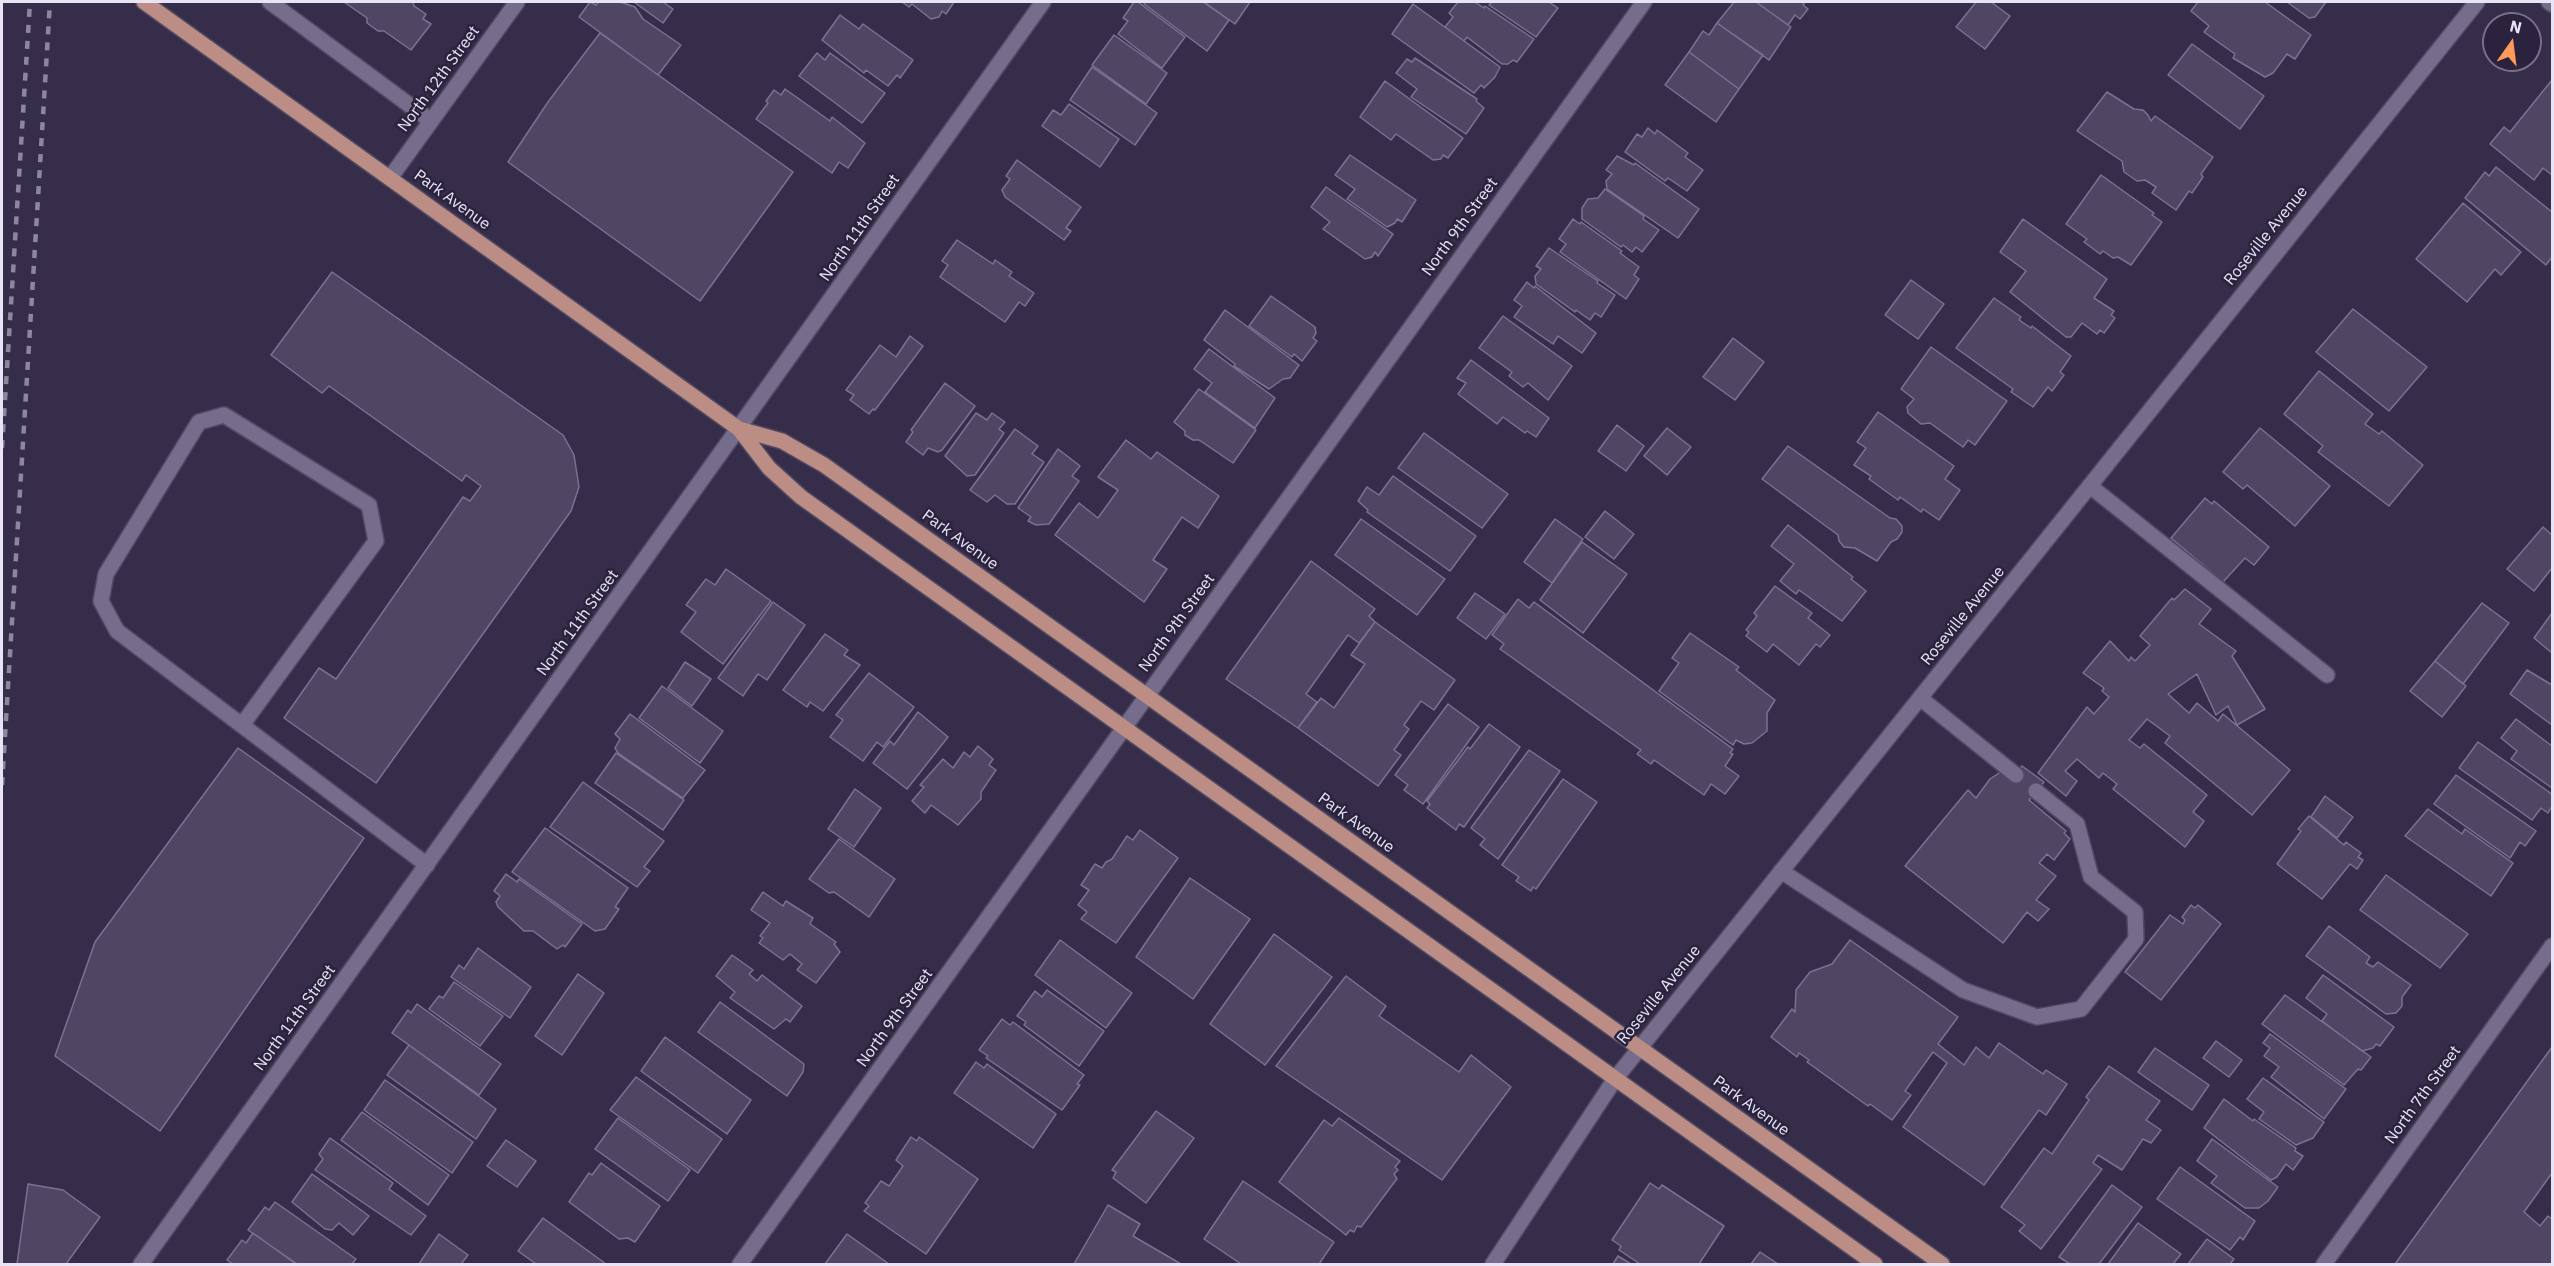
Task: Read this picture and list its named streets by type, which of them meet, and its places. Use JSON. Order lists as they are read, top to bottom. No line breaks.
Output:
{"streets":{"main road":["Park Avenue"],"street":["North 12th Street","North 9th Street","North 11th Street","Roseville Avenue","North 7th Street"]},"crossings":[["North 12th Street","Park Avenue"],["Park Avenue","North 9th Street"],["Park Avenue","North 11th Street"],["Park Avenue","Roseville Avenue"]],"north":"top"}
